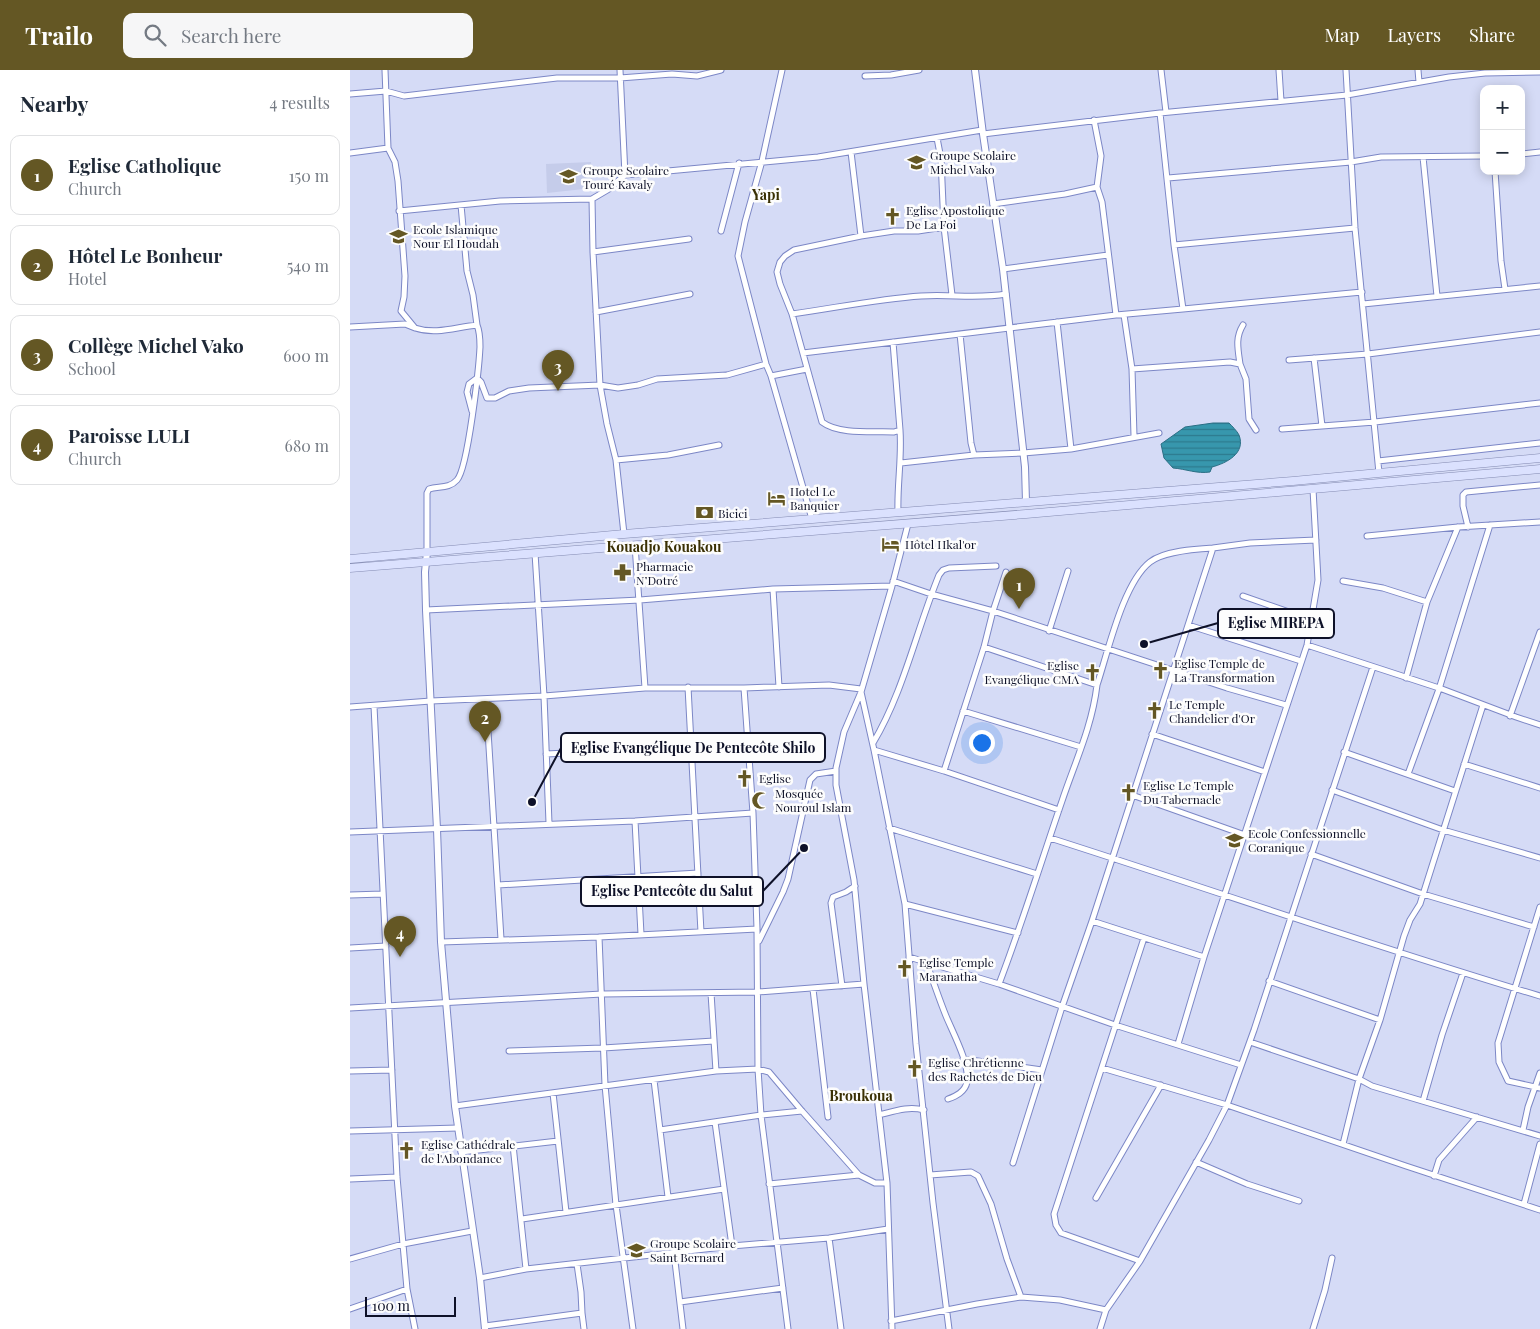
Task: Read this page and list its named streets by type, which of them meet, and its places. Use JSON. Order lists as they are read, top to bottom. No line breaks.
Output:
{"districts":["Yapi","Kouadjo Kouakou","Broukoua"],"places":{"school or university":["Groupe Scolaire Michel Vako","Groupe Scolaire Touré Kavaly","Ecole Islamique Nour El Houdah","Ecole Confessionnelle Coranique","Groupe Scolaire Saint Bernard"],"church":["Eglise Apostolique De La Foi","Eglise Temple de La Transformation","Eglise Evangélique CMA","Le Temple Chandelier d'Or","Eglise","Eglise Le Temple Du Tabernacle","Eglise Temple Maranatha","Eglise Chrétienne des Rachetés de Dieu","Eglise Cathédrale de l'Abondance"],"hotel":["Hotel Le Banquier","Hôtel Hkal'or"],"bank":["Bicici"],"pharmacy":["Pharmacie N’Dotré"],"other":["Eglise MIREPA","Eglise Evangélique De Pentecôte Shilo","Eglise Pentecôte du Salut"],"mosque":["Mosquée Nouroul Islam"]},"scale_bar":"100 m","page":{"header":"Trailo","search":"Search here","nav":["Map","Layers","Share"],"heading":["Nearby","4 results"],"map_buttons":["+","−"],"list":[{"mark":"1","name":"Eglise Catholique","note":"Church","value":"150 m"},{"mark":"2","name":"Hôtel Le Bonheur","note":"Hotel","value":"540 m"},{"mark":"3","name":"Collège Michel Vako","note":"School","value":"600 m"},{"mark":"4","name":"Paroisse LULI","note":"Church","value":"680 m"}],"pins":["3","1","2","4"],"scale":"100 m"}}
